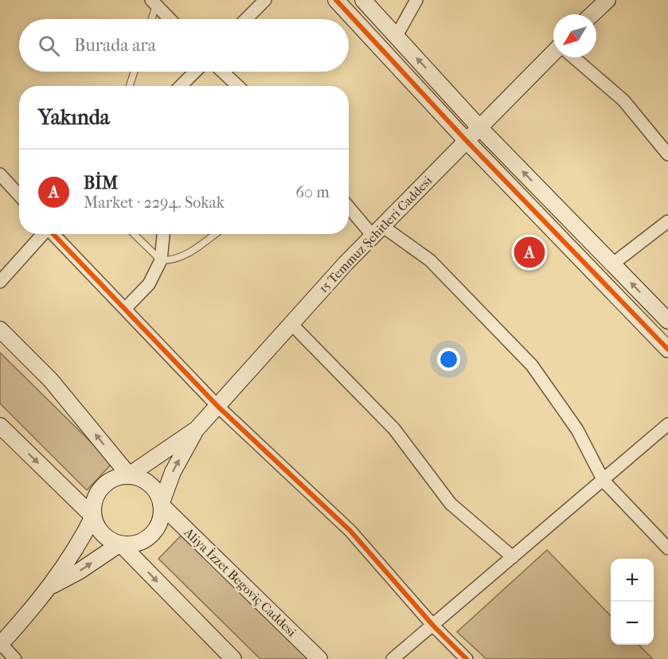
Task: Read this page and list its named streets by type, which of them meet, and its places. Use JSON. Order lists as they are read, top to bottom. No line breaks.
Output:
{"streets":{"main road":["15 Temmuz Şehitleri Caddesi","Aliya İzzet Begoviç Caddesi"]},"north":"bottom left","page":{"search":"Burada ara","heading":"Yakında","list":[{"mark":"A","name":"BİM","note":"Market · 2294. Sokak","value":"60 m"}],"pins":"A","map_buttons":["+","−"]}}
